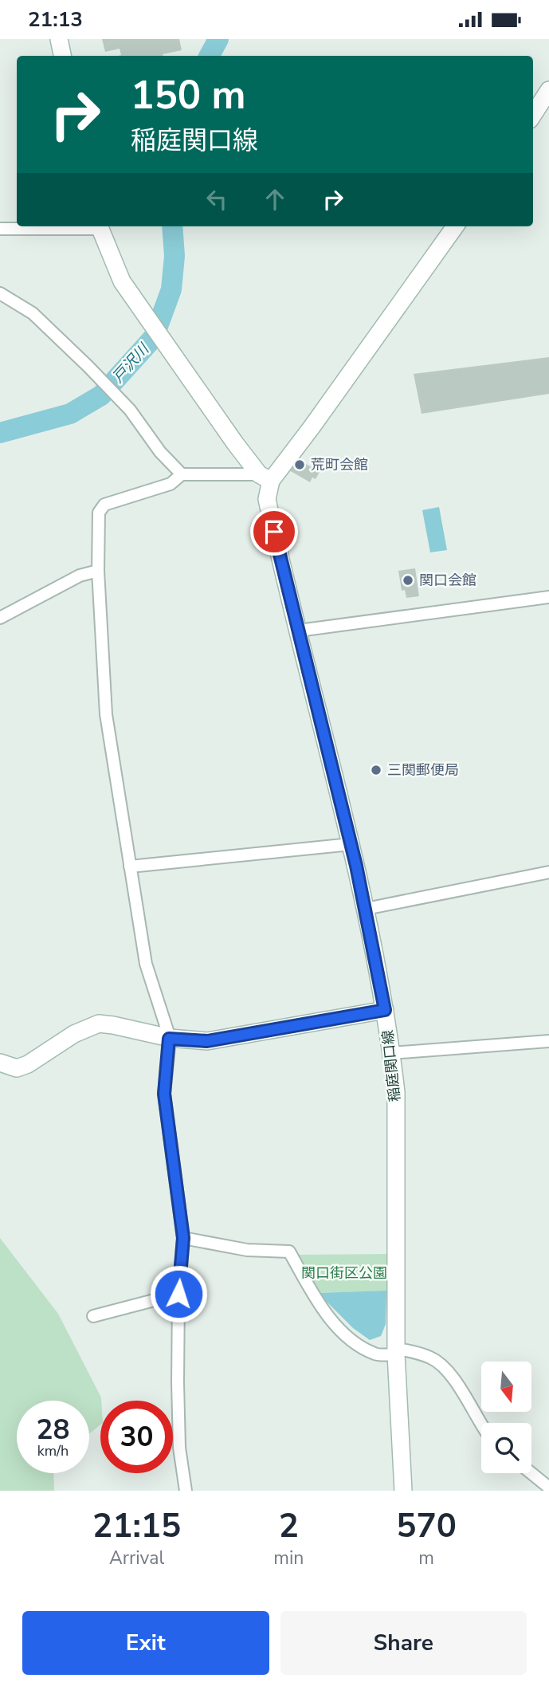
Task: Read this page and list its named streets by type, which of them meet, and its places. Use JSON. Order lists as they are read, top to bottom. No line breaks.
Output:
{"streets":{"street":["稲庭関口線"]},"water":["戸沢川"],"parks":["関口街区公園"],"places":["荒町会館","関口会館","三関郵便局"],"north":"bottom","page":{"status":"21:13","turn":["150 m","稲庭関口線"],"speed":"28 km/h","limit":"30","eta":["21:15","Arrival","2","min","570","m"],"buttons":["Exit","Share"]}}
